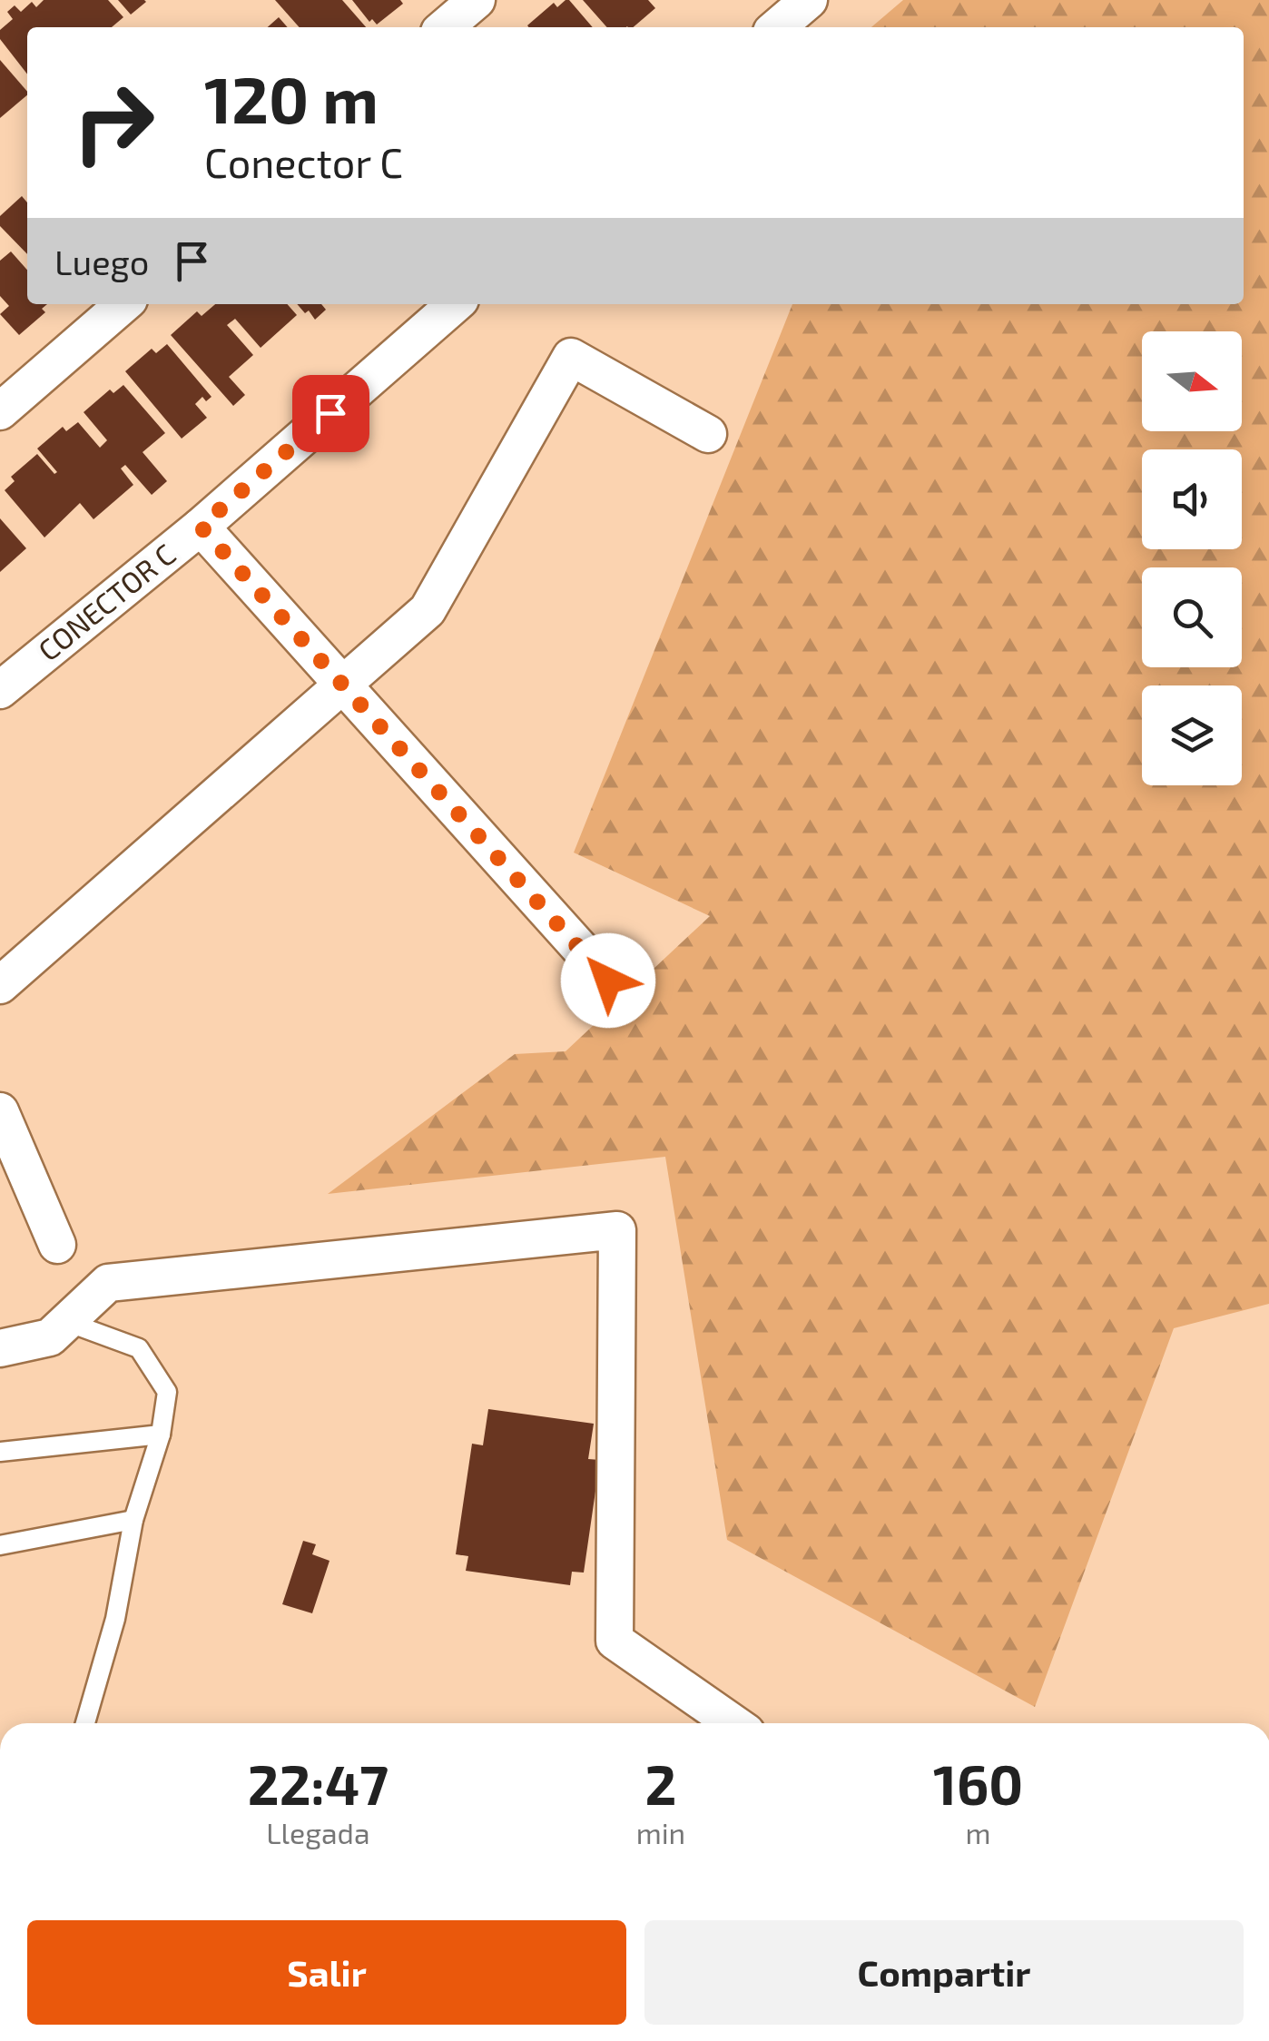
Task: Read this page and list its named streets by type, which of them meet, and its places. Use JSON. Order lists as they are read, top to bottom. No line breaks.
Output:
{"streets":{"street":["CONECTOR C"]},"north":"right","page":{"turn":["120 m","Conector C"],"then":"Luego","eta":["22:47","Llegada","2","min","160","m"],"buttons":["Salir","Compartir"]}}
